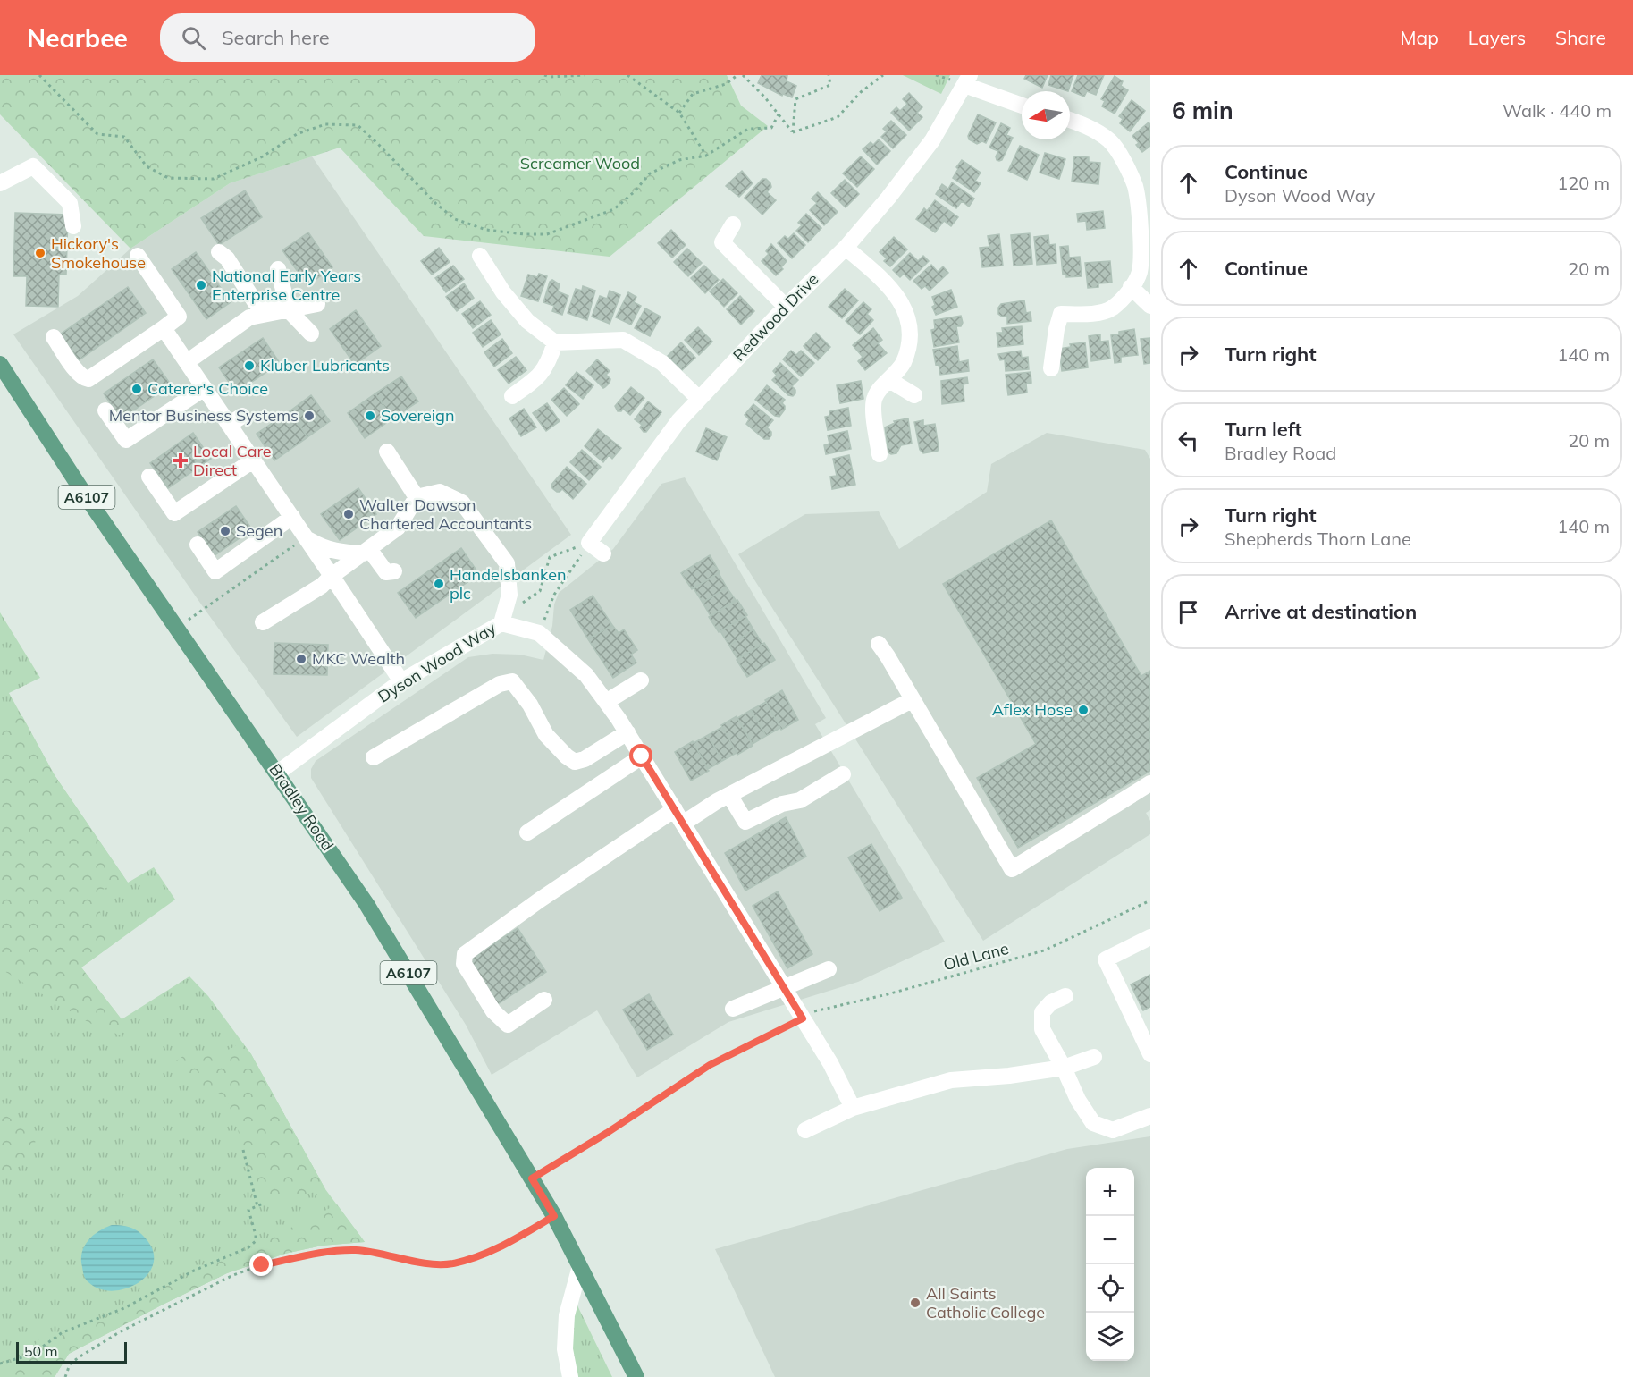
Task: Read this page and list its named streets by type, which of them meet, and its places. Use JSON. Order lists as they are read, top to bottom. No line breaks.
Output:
{"streets":{"main road":["A6107","Bradley Road"],"street":["Redwood Drive","Dyson Wood Way"],"path":["Old Lane"]},"crossings":[["Dyson Wood Way","Bradley Road"],["Dyson Wood Way","Old Lane"],["Bradley Road","Old Lane"]],"parks":["Screamer Wood"],"places":{"other":["Hickory's Smokehouse","National Early Years Enterprise Centre","Kluber Lubricants","Caterer's Choice","Mentor Business Systems","Sovereign","Walter Dawson Chartered Accountants","Segen","Handelsbanken plc","MKC Wealth","Aflex Hose","All Saints Catholic College"],"health":["Local Care Direct"]},"scale_bar":"50 m","north":"left","page":{"header":"Nearbee","search":"Search here","nav":["Map","Layers","Share"],"heading":["6 min","Walk · 440 m"],"list":[["Continue","Dyson Wood Way","120 m"],["Continue","20 m"],["Turn right","140 m"],["Turn left","Bradley Road","20 m"],["Turn right","Shepherds Thorn Lane","140 m"],"Arrive at destination"],"map_buttons":["+","−"],"scale":"50 m"}}
